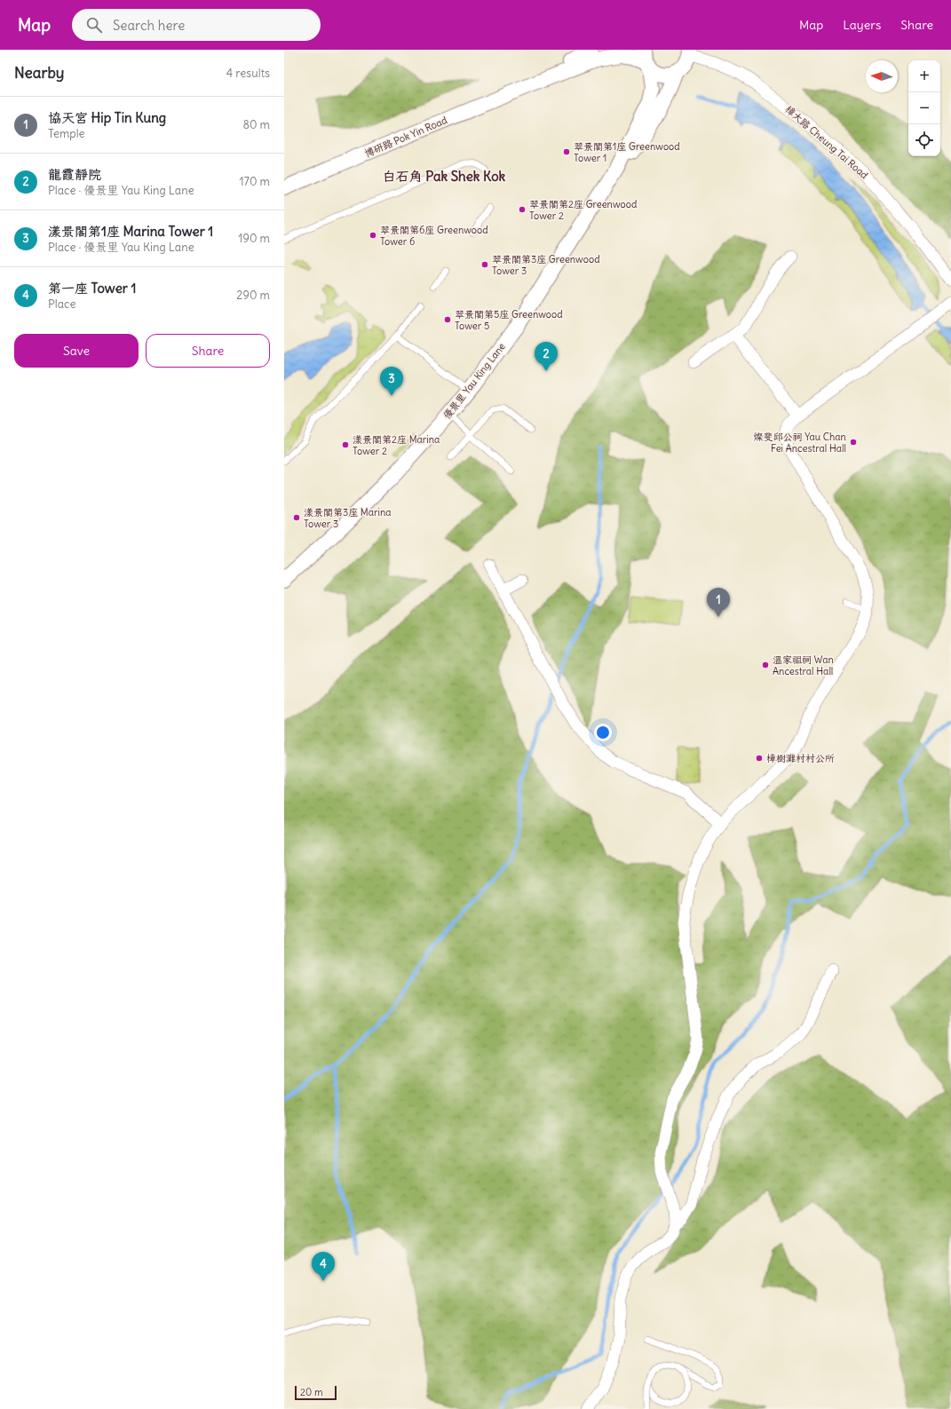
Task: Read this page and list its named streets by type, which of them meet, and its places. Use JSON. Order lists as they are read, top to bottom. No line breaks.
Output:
{"streets":{"street":["博研路 Pok Yin Road","樟大路 Cheung Tai Road","優景里 Yau King Lane"]},"crossings":[["博研路 Pok Yin Road","優景里 Yau King Lane"],["樟大路 Cheung Tai Road","優景里 Yau King Lane"]],"districts":["白石角 Pak Shek Kok"],"places":["翠景閣第1座 Greenwood Tower 1","翠景閣第2座 Greenwood Tower 2","翠景閣第6座 Greenwood Tower 6","翠景閣第3座 Greenwood Tower 3","翠景閣第5座 Greenwood Tower 5","燦斐邱公祠 Yau Chan Fei Ancestral Hall","漾景閣第2座 Marina Tower 2","漾景閣第3座 Marina Tower 3","溫家祖祠 Wan Ancestral Hall","樟樹灘村村公所"],"scale_bar":"20 m","north":"left","page":{"header":"Map","search":"Search here","nav":["Map","Layers","Share"],"heading":["Nearby","4 results"],"map_buttons":["+","−"],"list":[{"mark":"1","name":"協天宮 Hip Tin Kung","note":"Temple","value":"80 m"},{"mark":"2","name":"龍霞靜院","note":"Place · 優景里 Yau King Lane","value":"170 m"},{"mark":"3","name":"漾景閣第1座 Marina Tower 1","note":"Place · 優景里 Yau King Lane","value":"190 m"},{"mark":"4","name":"第一座 Tower 1","note":"Place","value":"290 m"}],"buttons":["Save","Share"],"pins":["2","3","1","4"],"scale":"20 m"}}
